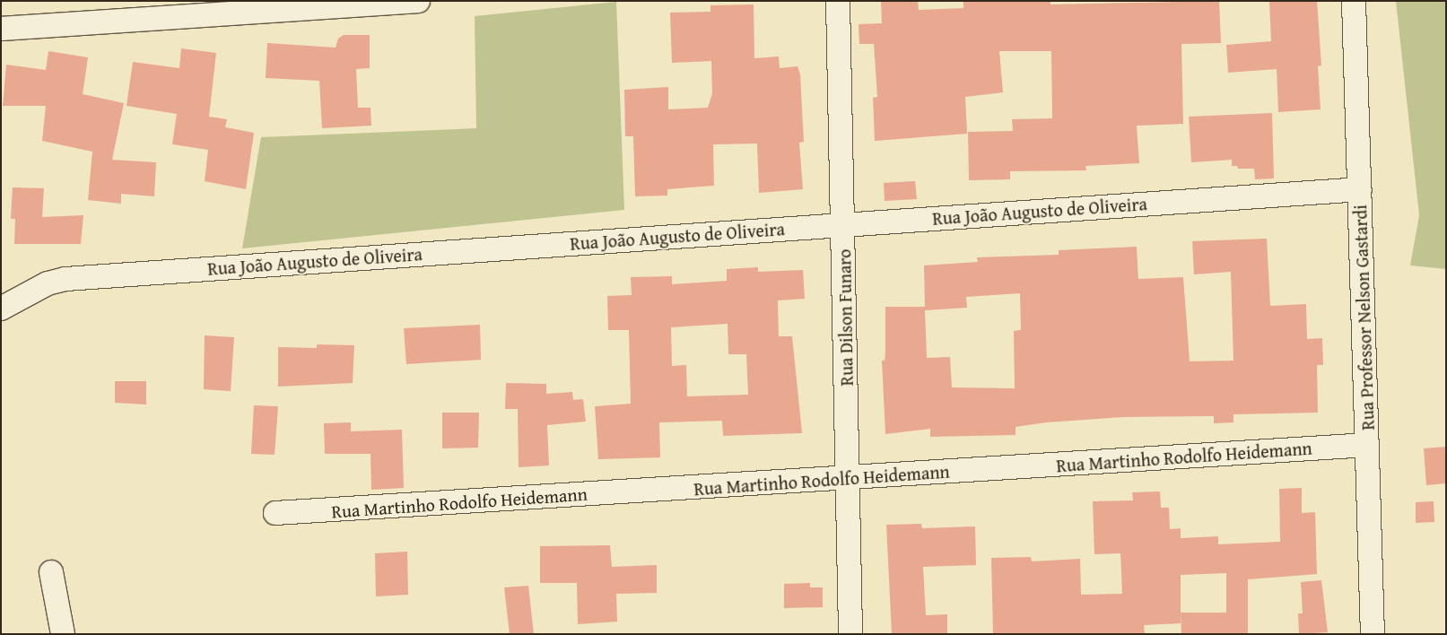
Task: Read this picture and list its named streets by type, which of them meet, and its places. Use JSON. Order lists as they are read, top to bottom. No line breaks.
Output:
{"streets":{"street":["Rua João Augusto de Oliveira","Rua Dilson Funaro","Rua Professor Nelson Gastardi","Rua Martinho Rodolfo Heidemann"]},"crossings":[["Rua João Augusto de Oliveira","Rua Dilson Funaro"],["Rua João Augusto de Oliveira","Rua Professor Nelson Gastardi"],["Rua Dilson Funaro","Rua Martinho Rodolfo Heidemann"],["Rua Professor Nelson Gastardi","Rua Martinho Rodolfo Heidemann"]]}
